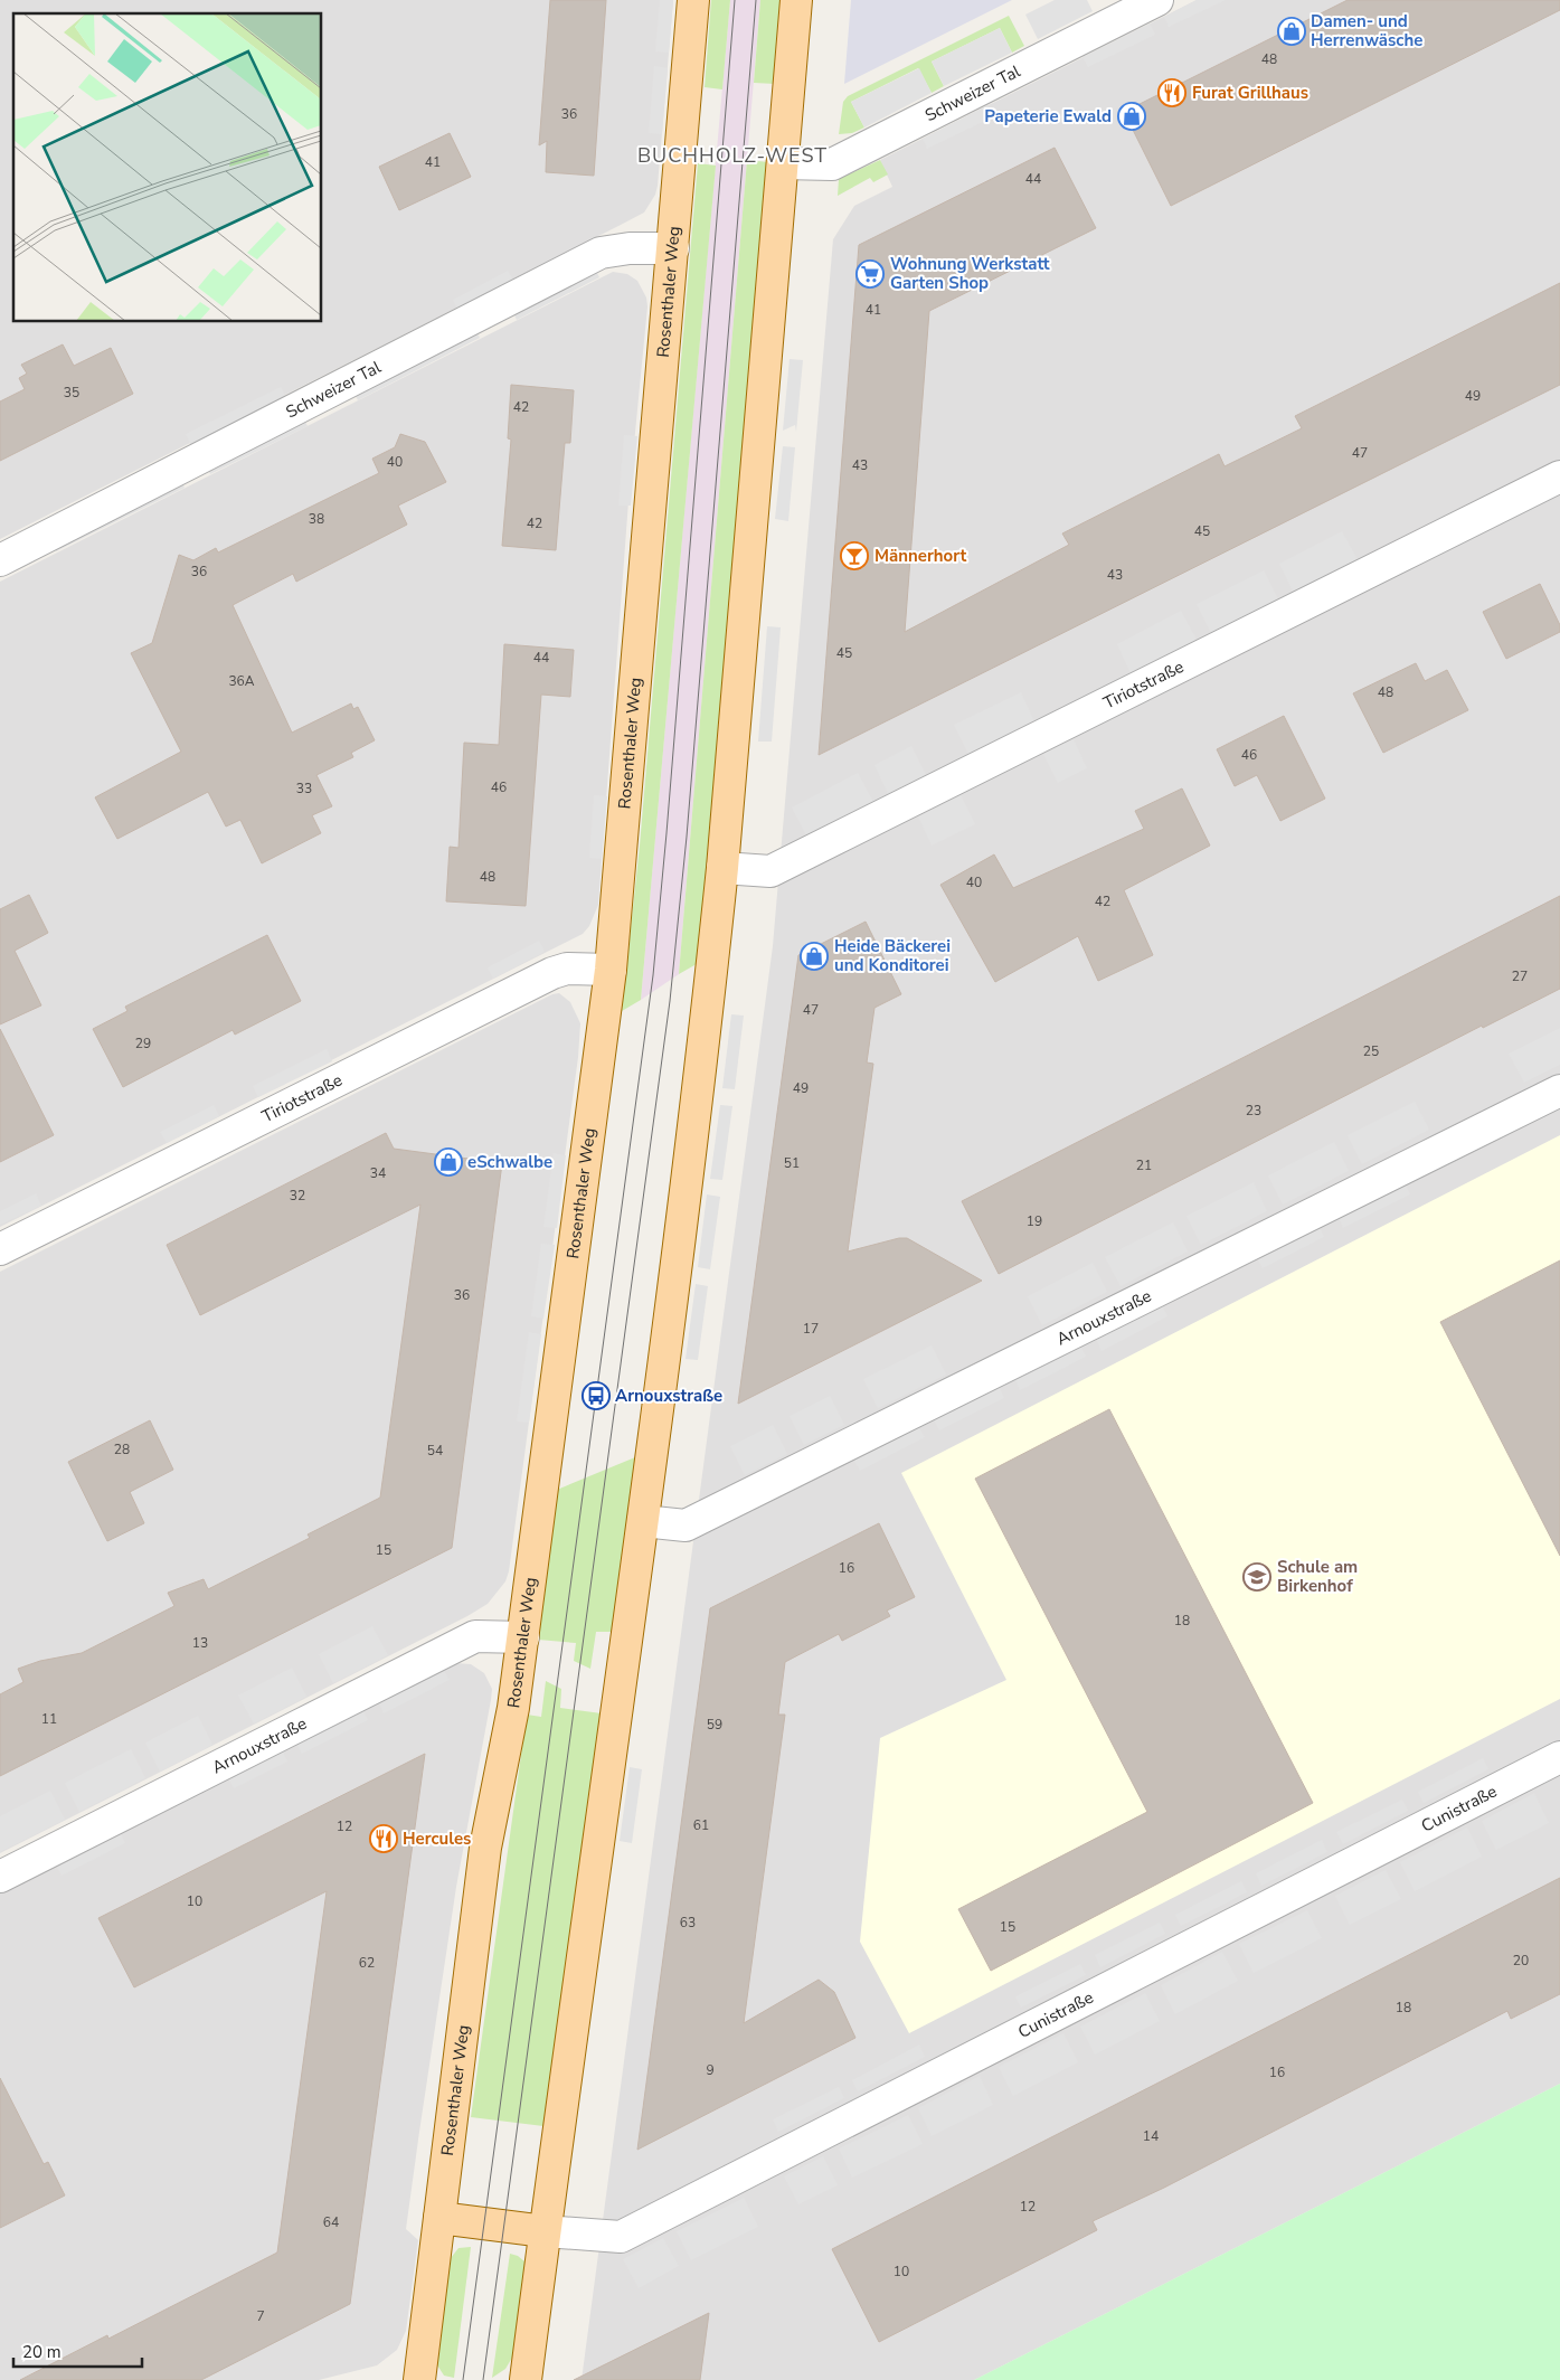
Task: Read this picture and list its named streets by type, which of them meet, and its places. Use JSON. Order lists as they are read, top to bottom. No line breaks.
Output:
{"streets":{"main road":["Rosenthaler Weg"],"street":["Schweizer Tal","Tiriotstraße","Arnouxstraße","Cunistraße"]},"crossings":[["Schweizer Tal","Rosenthaler Weg"],["Rosenthaler Weg","Tiriotstraße"],["Rosenthaler Weg","Arnouxstraße"]],"districts":["BUCHHOLZ-WEST"],"places":{"shop":["Damen- und Herrenwäsche","Papeterie Ewald","Heide Bäckerei und Konditorei","eSchwalbe"],"restaurant":["Furat Grillhaus","Hercules"],"supermarket":["Wohnung Werkstatt Garten Shop"],"bar":["Männerhort"],"bus stop":["Arnouxstraße"],"school or university":["Schule am Birkenhof"]},"house_numbers":["48","36","41","44","41","35","49","42","47","40","43","38","42","45","36","43","45","44","36A","48","46","46","33","48","40","42","27","47","29","25","49","23","51","21","34","32","19","36","17","28","54","15","16","18","13","11","59","61","12","10","63","15","20","62","18","9","16","14","12","64","10","7"],"scale_bar":"20 m"}
